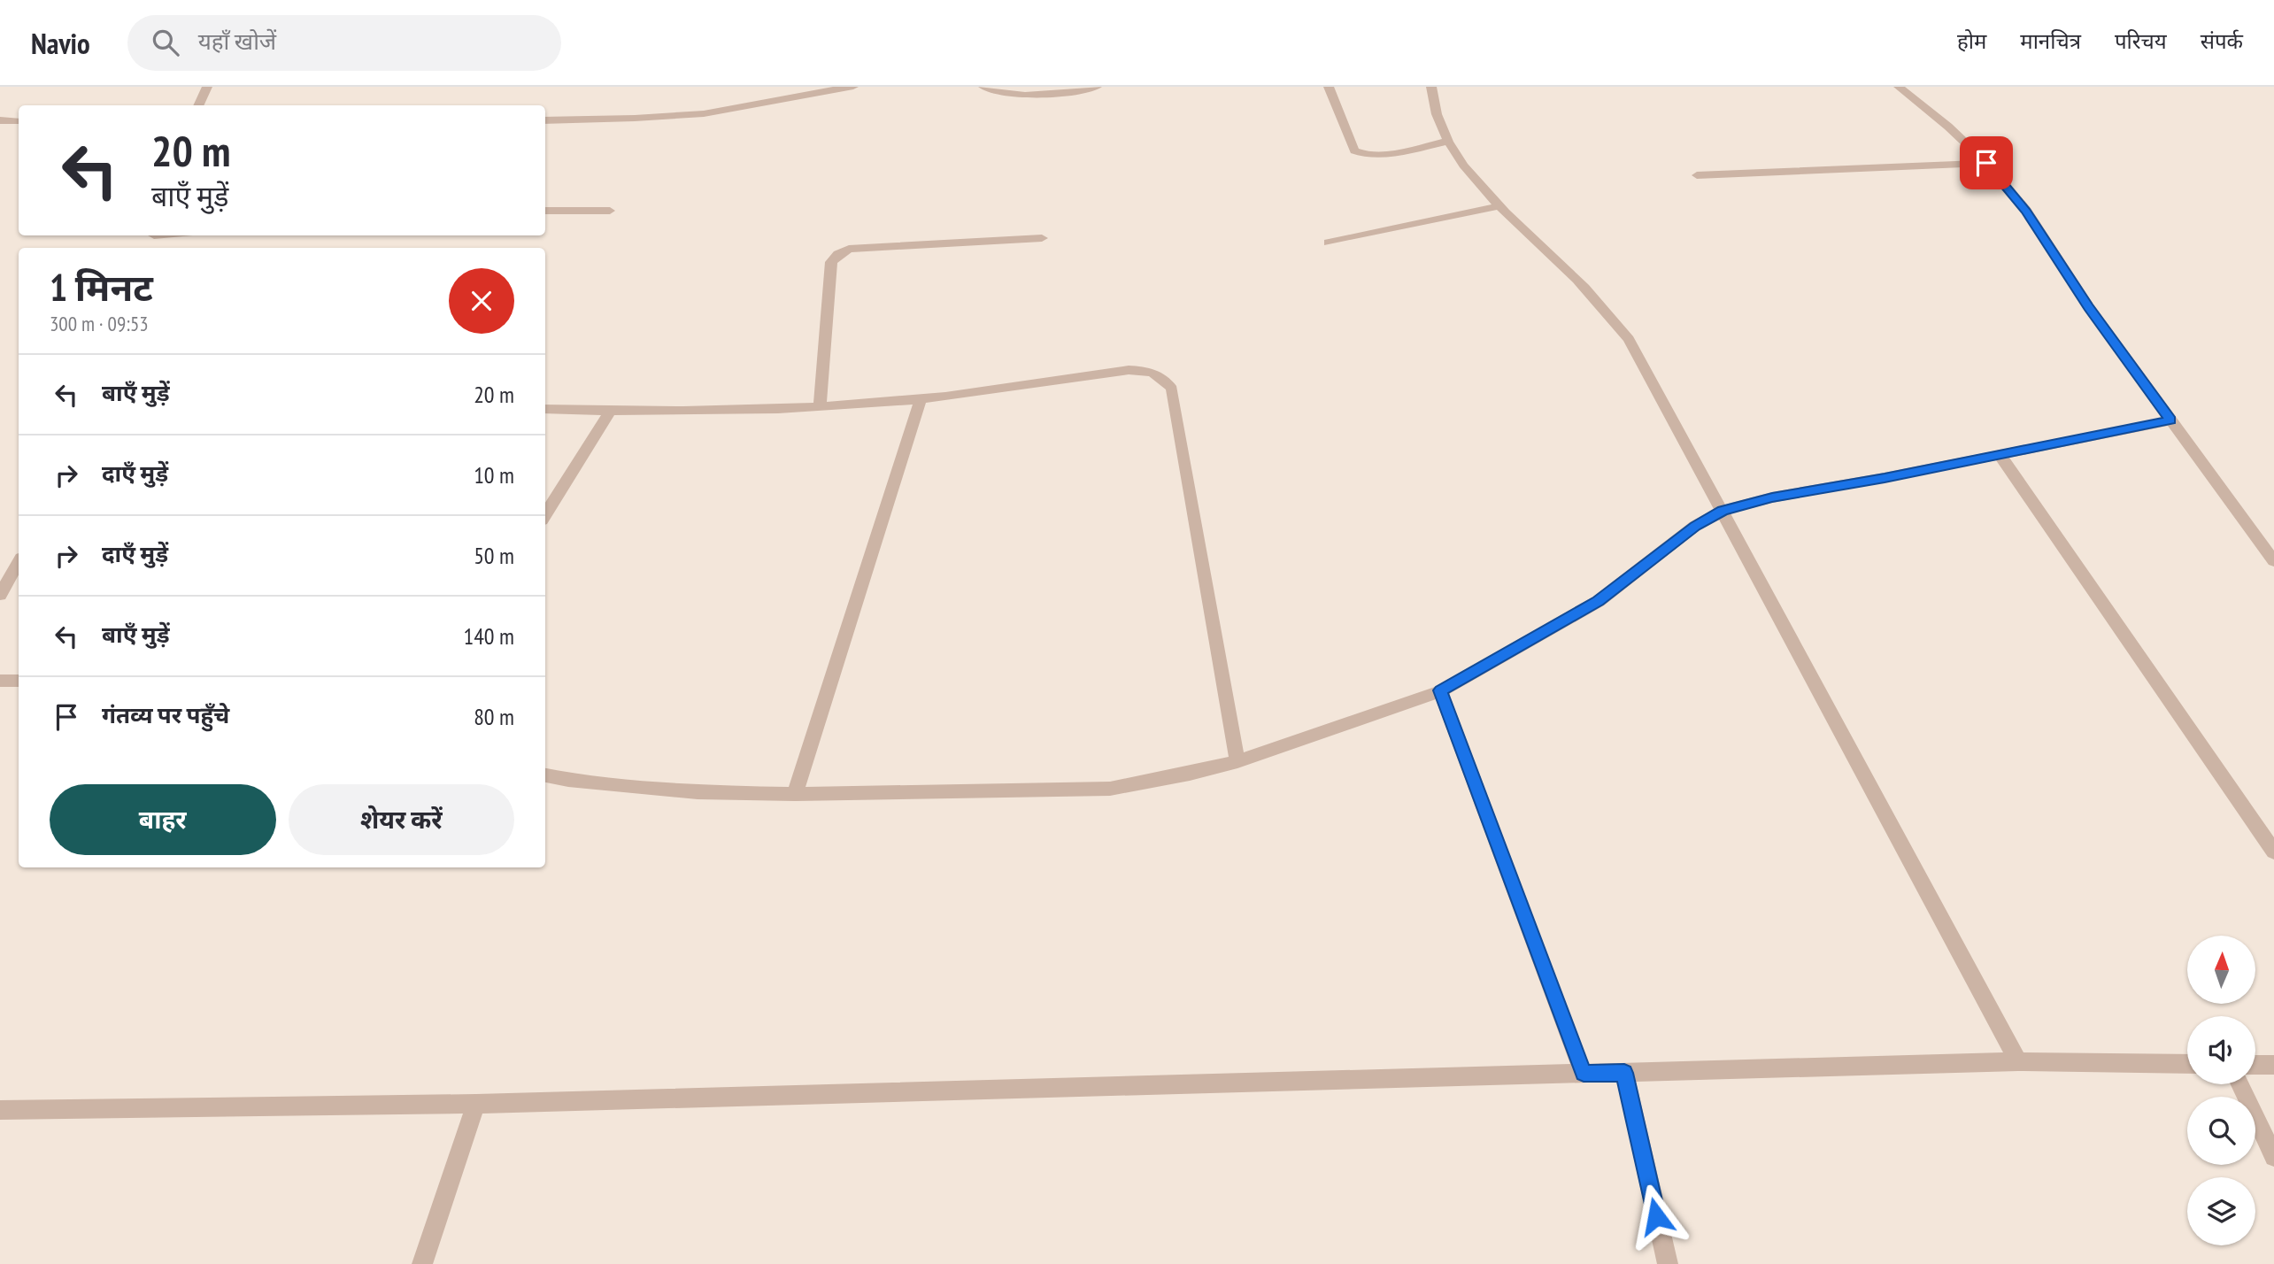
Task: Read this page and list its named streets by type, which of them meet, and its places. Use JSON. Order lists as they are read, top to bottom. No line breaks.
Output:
{"north":"top","page":{"header":"Navio","search":"यहाँ खोजें","nav":["होम","मानचित्र","परिचय","संपर्क"],"turn":["20 m","बाएँ मुड़ें"],"heading":["1 मिनट","300 m · 09:53"],"list":[{"name":"बाएँ मुड़ें","value":"20 m"},{"name":"दाएँ मुड़ें","value":"10 m"},{"name":"दाएँ मुड़ें","value":"50 m"},{"name":"बाएँ मुड़ें","value":"140 m"},{"name":"गंतव्य पर पहुँचे","value":"80 m"}],"buttons":["बाहर","शेयर करें"]}}
